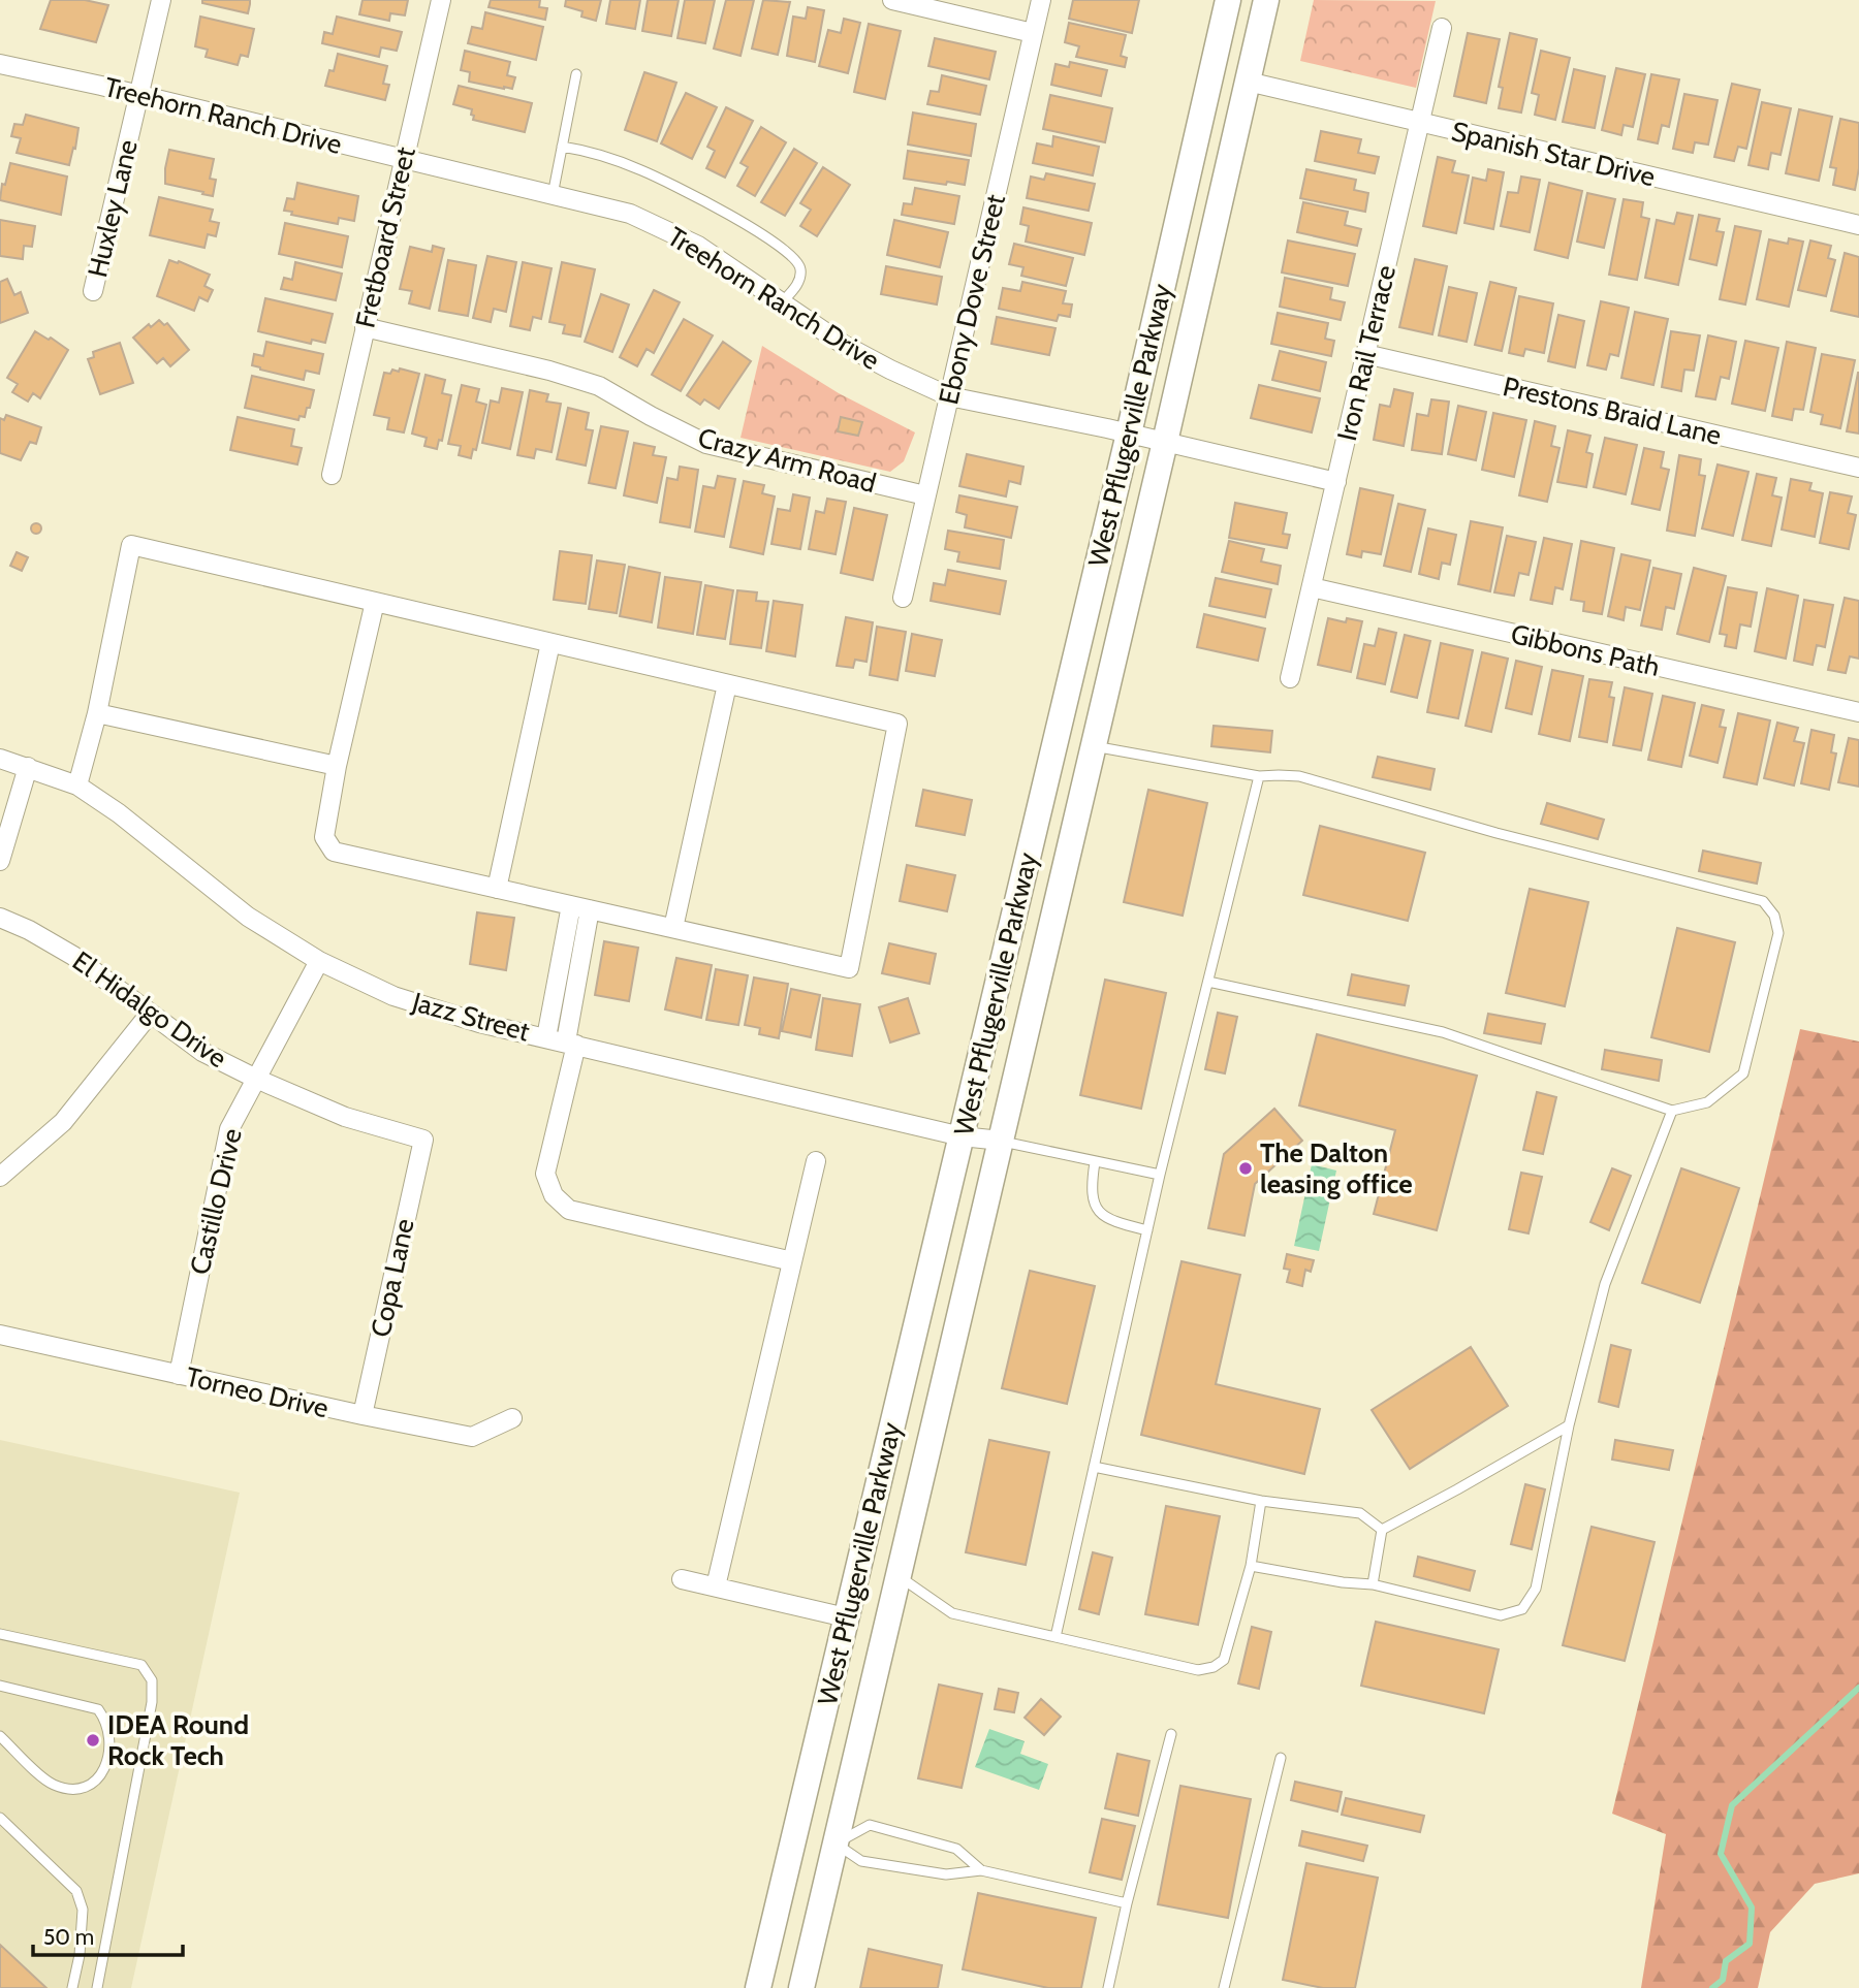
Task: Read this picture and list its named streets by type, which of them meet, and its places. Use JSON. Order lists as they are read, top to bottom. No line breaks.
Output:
{"streets":{"main road":["West Pflugerville Parkway"],"street":["Treehorn Ranch Drive","Spanish Star Drive","Huxley Lane","Fretboard Street","Ebony Dove Street","Iron Rail Terrace","Prestons Braid Lane","Crazy Arm Road","Gibbons Path","El Hidalgo Drive","Jazz Street","Castillo Drive","Copa Lane","Torneo Drive"]},"crossings":[["Treehorn Ranch Drive","Huxley Lane"],["Treehorn Ranch Drive","Fretboard Street"],["Treehorn Ranch Drive","Ebony Dove Street"],["Treehorn Ranch Drive","Iron Rail Terrace"],["Treehorn Ranch Drive","West Pflugerville Parkway"],["Spanish Star Drive","Iron Rail Terrace"],["Spanish Star Drive","West Pflugerville Parkway"],["Fretboard Street","Crazy Arm Road"],["Ebony Dove Street","Crazy Arm Road"],["Iron Rail Terrace","Prestons Braid Lane"],["Iron Rail Terrace","Gibbons Path"],["West Pflugerville Parkway","Jazz Street"],["El Hidalgo Drive","Castillo Drive"],["El Hidalgo Drive","Copa Lane"],["Jazz Street","Castillo Drive"],["Castillo Drive","Torneo Drive"],["Copa Lane","Torneo Drive"]],"places":["The Dalton leasing office","IDEA Round Rock Tech"],"scale_bar":"50 m"}
